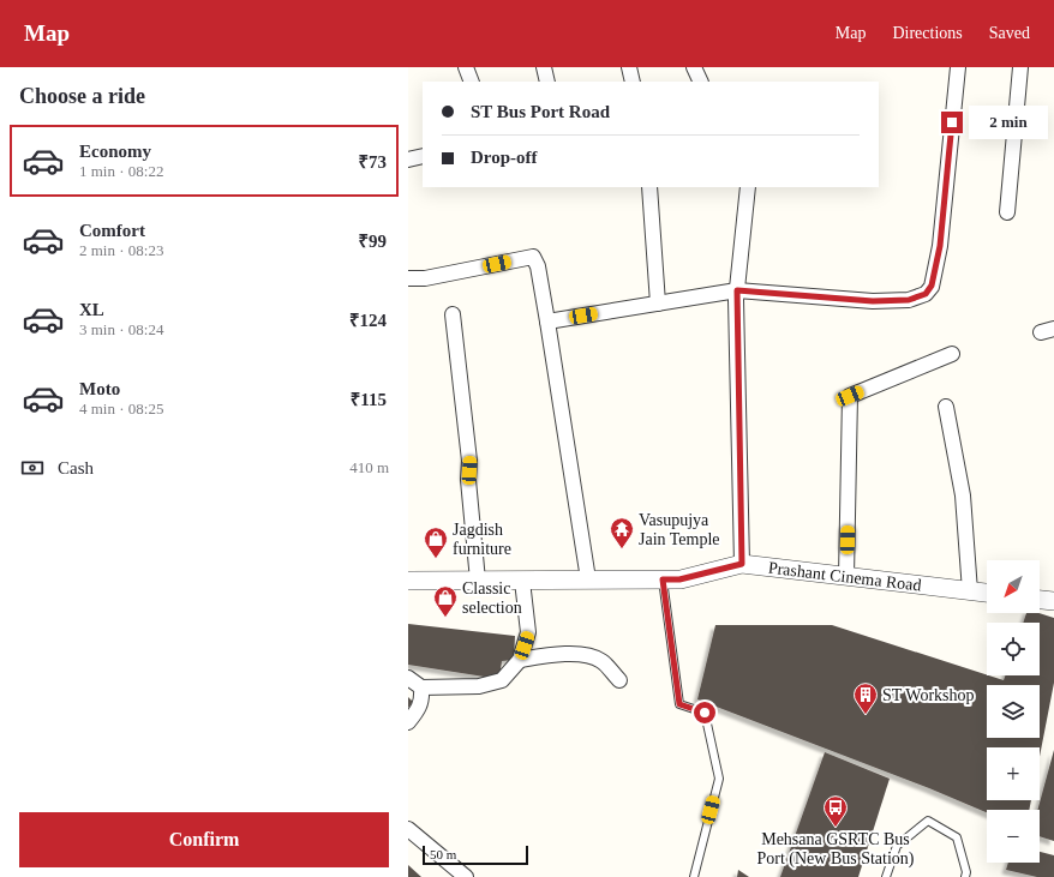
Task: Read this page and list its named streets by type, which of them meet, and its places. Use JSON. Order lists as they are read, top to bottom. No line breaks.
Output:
{"streets":{"street":["Prashant Cinema Road"]},"places":{"temple":["Vasupujya Jain Temple"],"shop":["Jagdish furniture","Classic selection"],"building":["ST Workshop"],"bus stop":["Mehsana GSRTC Bus Port (New Bus Station)"]},"scale_bar":"50 m","north":"bottom left","page":{"header":"Map","nav":["Map","Directions","Saved"],"heading":"Choose a ride","banner":["ST Bus Port Road","Drop-off"],"bubble":"2 min","list":[{"name":"Economy","note":"1 min · 08:22","value":"₹73"},{"name":"Comfort","note":"2 min · 08:23","value":"₹99"},{"name":"XL","note":"3 min · 08:24","value":"₹124"},{"name":"Moto","note":"4 min · 08:25","value":"₹115"}],"pay":["Cash","410 m"],"map_buttons":["+","−"],"buttons":"Confirm","scale":"50 m"}}
